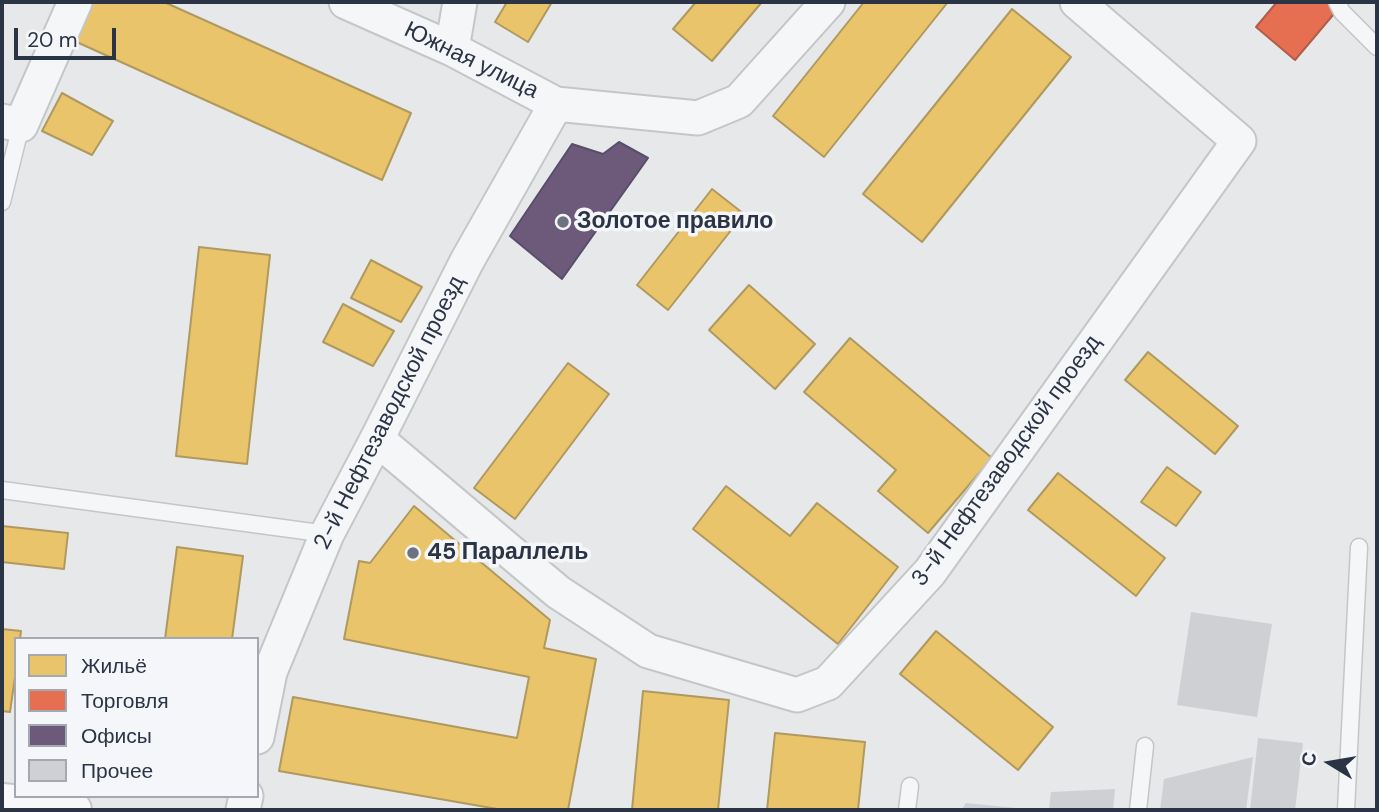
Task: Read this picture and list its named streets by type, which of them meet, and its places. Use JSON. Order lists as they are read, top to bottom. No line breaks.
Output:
{"streets":{"street":["Южная улица","2-й Нефтезаводской проезд","3-й Нефтезаводской проезд"]},"crossings":[["Южная улица","2-й Нефтезаводской проезд"],["2-й Нефтезаводской проезд","3-й Нефтезаводской проезд"]],"places":["Золотое правило","45 Параллель"],"legend":["Жильё","Торговля","Офисы","Прочее"],"scale_bar":"20 m","north":"left"}
